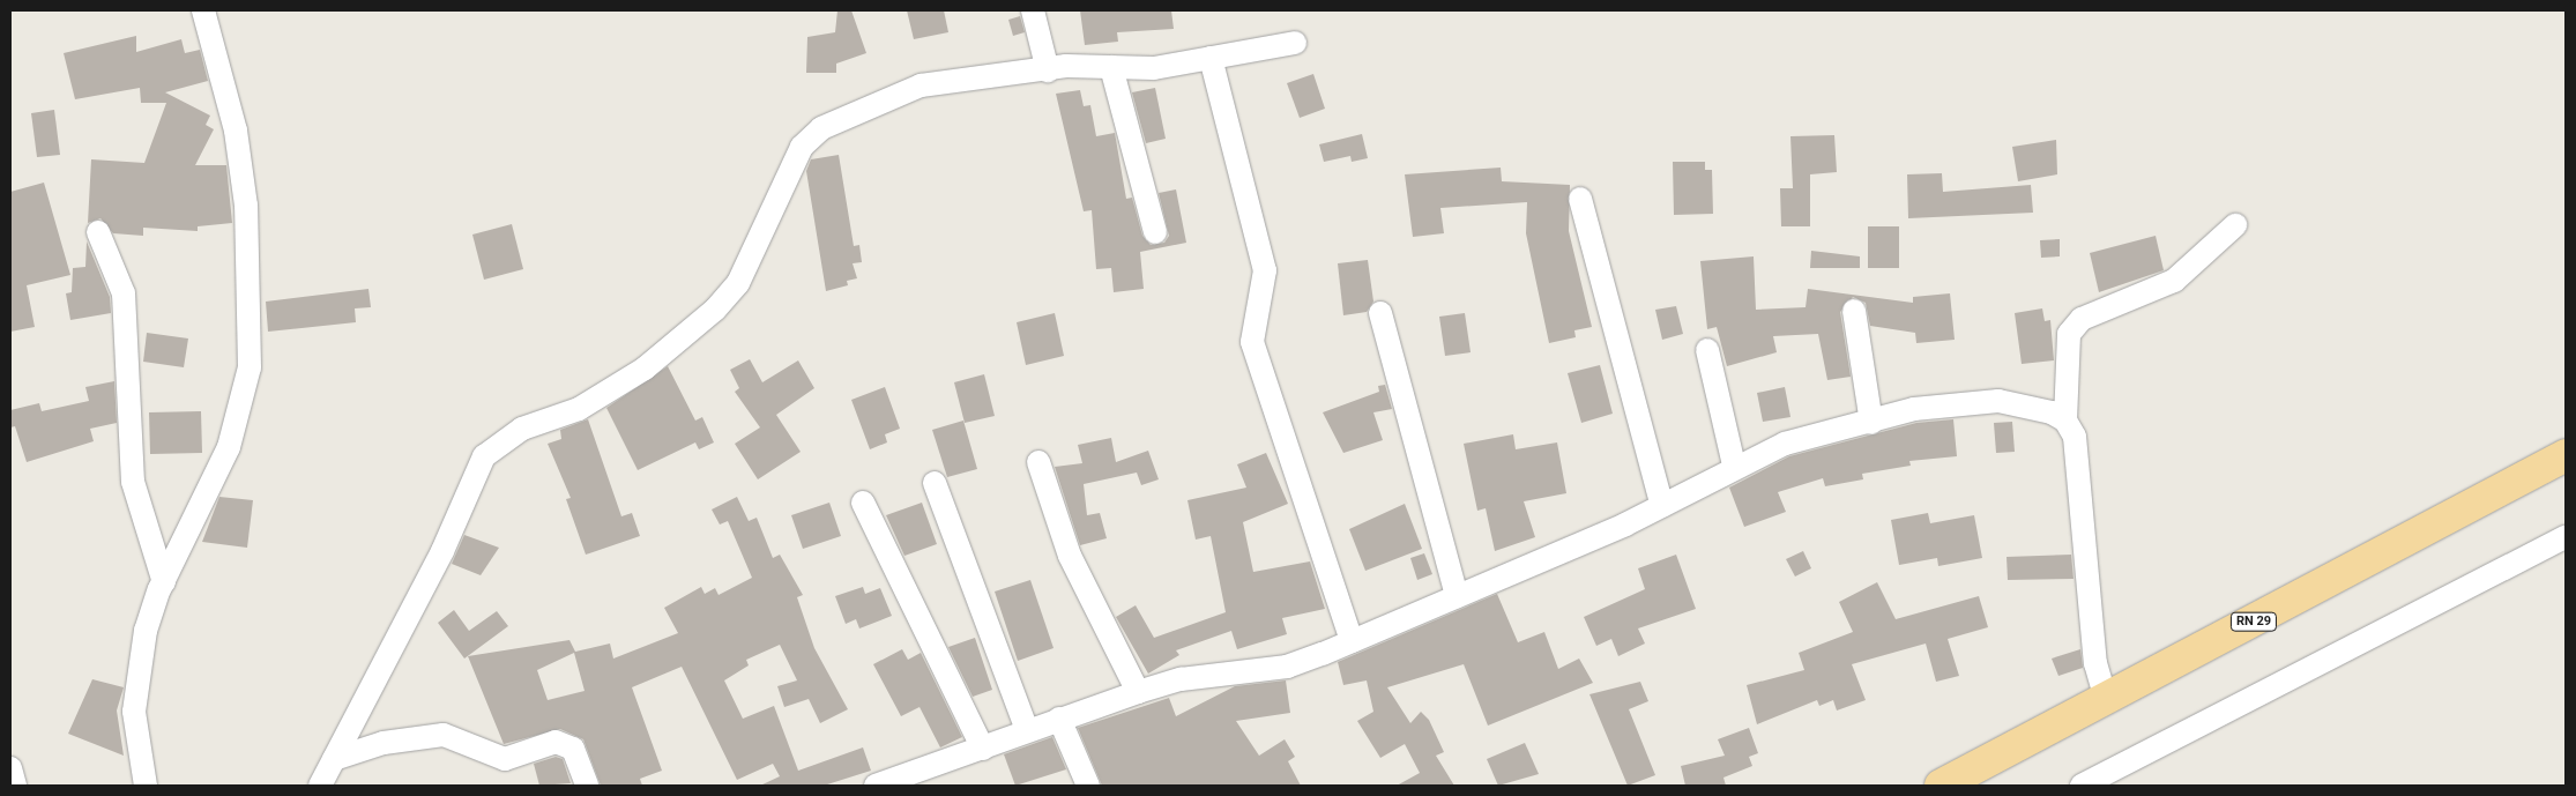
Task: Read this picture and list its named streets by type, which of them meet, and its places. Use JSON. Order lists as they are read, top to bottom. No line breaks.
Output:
{"streets":{"main road":["RN 29"]}}
